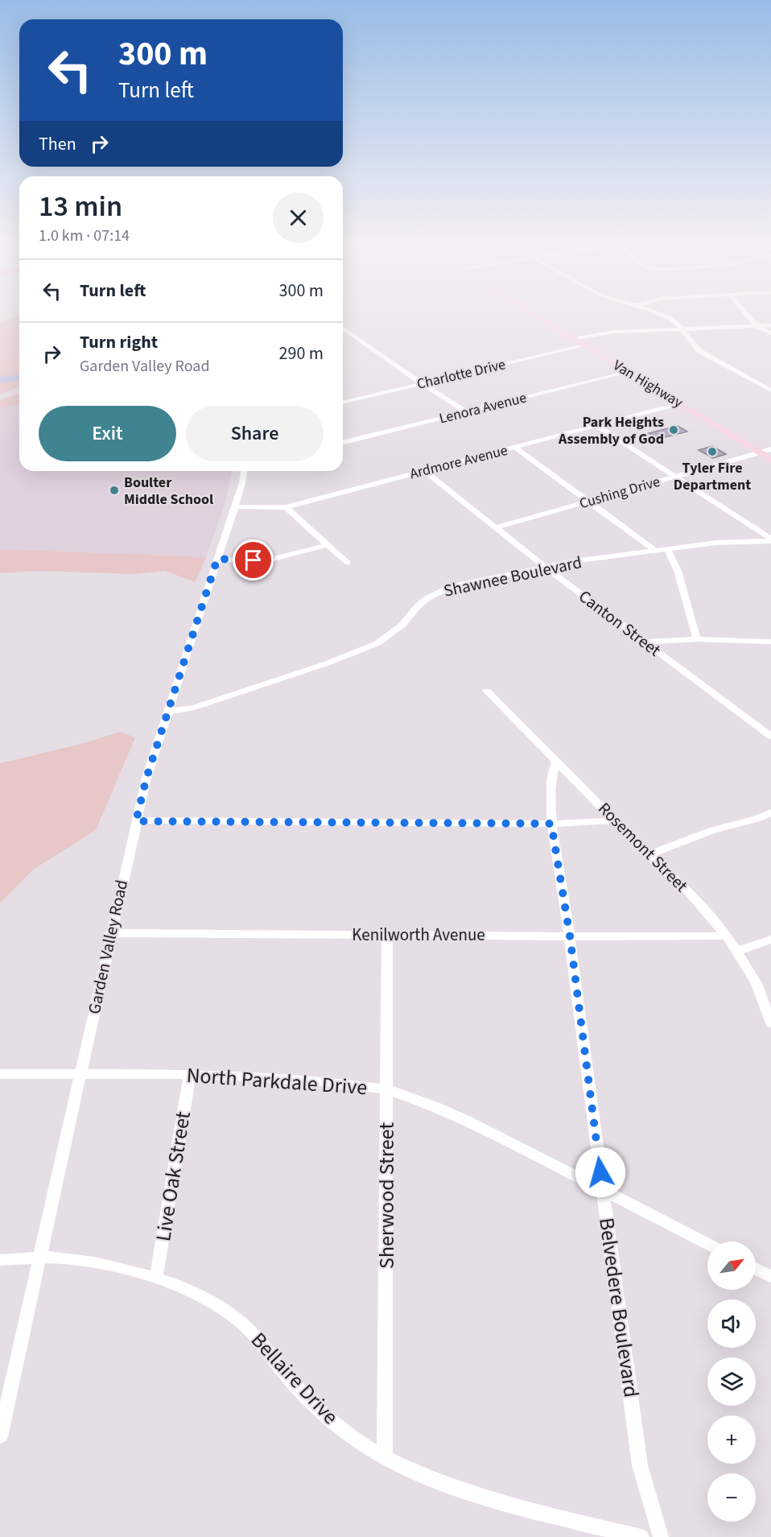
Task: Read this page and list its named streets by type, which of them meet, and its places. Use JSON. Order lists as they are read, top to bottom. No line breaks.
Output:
{"streets":{"main road":["Van Highway"],"street":["Charlotte Drive","Lenora Avenue","Ardmore Avenue","Cushing Drive","Shawnee Boulevard","Canton Street","Rosemont Street","Kenilworth Avenue","Garden Valley Road","North Parkdale Drive","Live Oak Street","Sherwood Street","Belvedere Boulevard","Bellaire Drive"]},"crossings":[["Charlotte Drive","Van Highway"],["Van Highway","Lenora Avenue"],["Van Highway","Ardmore Avenue"],["Van Highway","Cushing Drive"],["Ardmore Avenue","Canton Street"],["Ardmore Avenue","Garden Valley Road"],["Cushing Drive","Canton Street"],["Shawnee Boulevard","Canton Street"],["Shawnee Boulevard","Garden Valley Road"],["Rosemont Street","Kenilworth Avenue"],["Rosemont Street","Belvedere Boulevard"],["Kenilworth Avenue","Garden Valley Road"],["Kenilworth Avenue","Sherwood Street"],["Kenilworth Avenue","Belvedere Boulevard"],["Garden Valley Road","North Parkdale Drive"],["Garden Valley Road","Bellaire Drive"],["North Parkdale Drive","Live Oak Street"],["North Parkdale Drive","Sherwood Street"],["North Parkdale Drive","Belvedere Boulevard"],["Live Oak Street","Bellaire Drive"],["Sherwood Street","Bellaire Drive"]],"places":["Park Heights Assembly of God","Tyler Fire Department","Boulter Middle School"],"north":"top right","page":{"turn":["300 m","Turn left"],"then":"Then","heading":["13 min","1.0 km · 07:14"],"list":[{"name":"Turn left","value":"300 m"},{"name":"Turn right","note":"Garden Valley Road","value":"290 m"}],"buttons":["Exit","Share"],"map_buttons":["+","−"]}}
